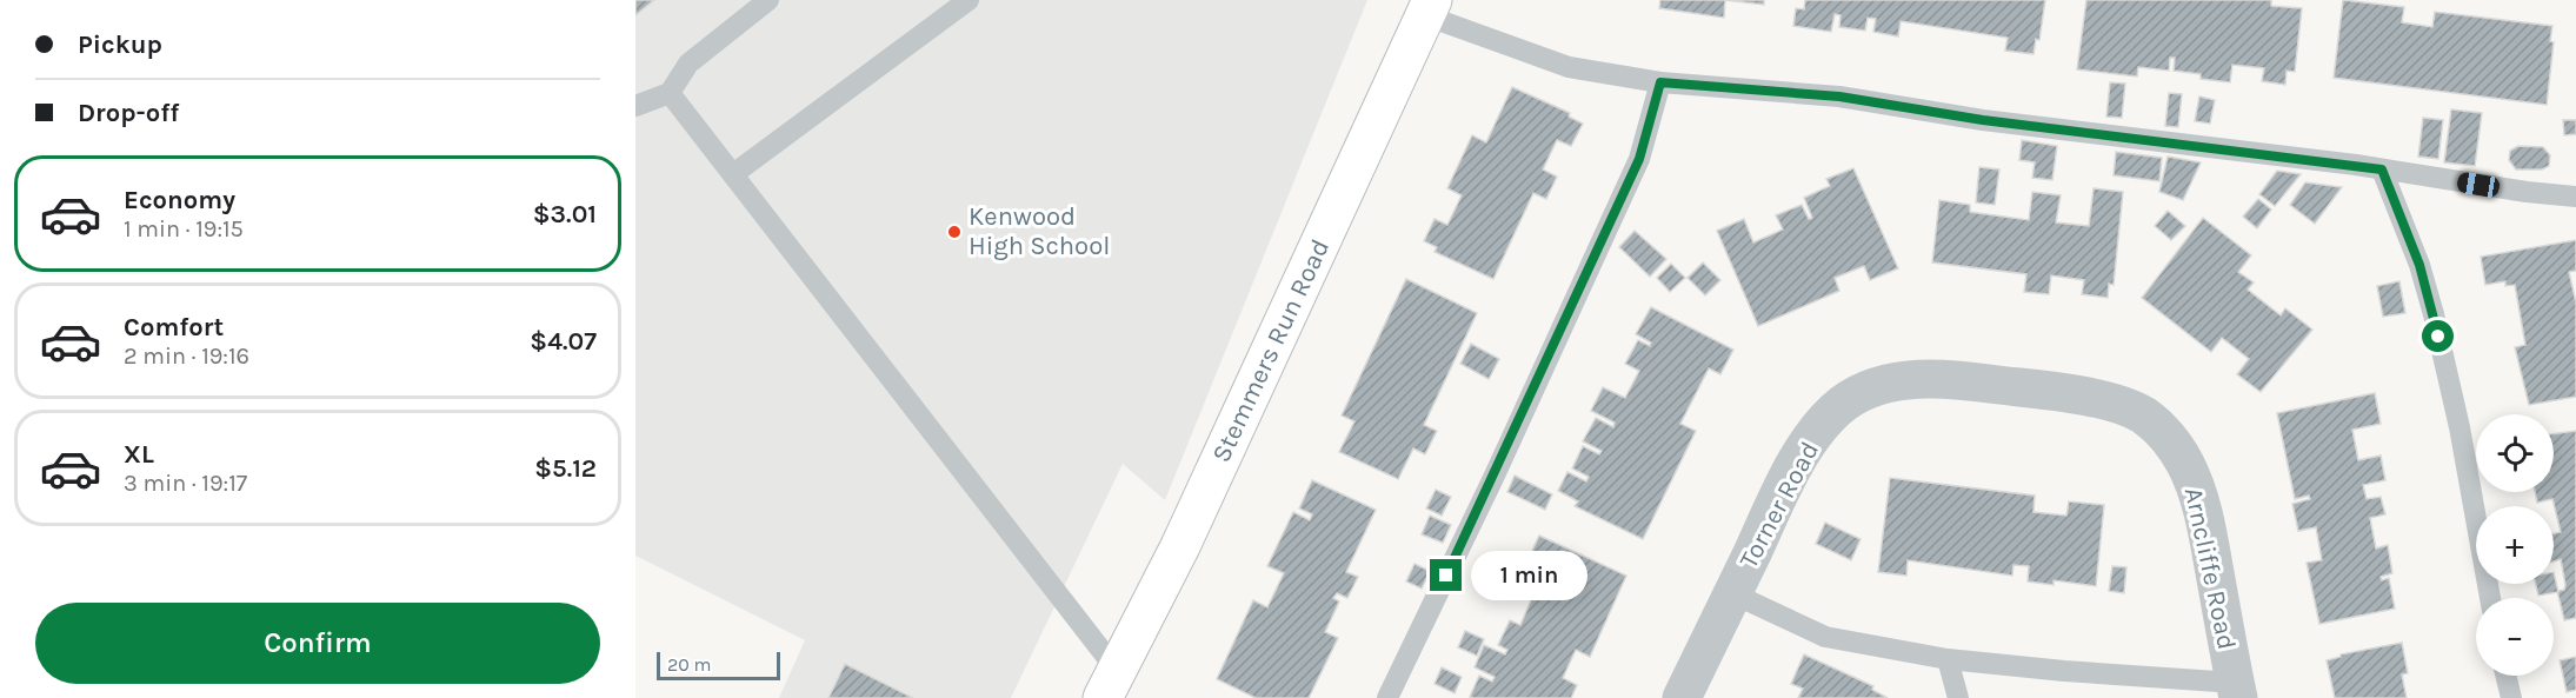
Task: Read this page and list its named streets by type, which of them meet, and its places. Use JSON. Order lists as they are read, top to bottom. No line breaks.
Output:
{"streets":{"main road":["Stemmers Run Road"],"street":["Torner Road","Arncliffe Road"]},"crossings":[["Torner Road","Arncliffe Road"]],"places":["Kenwood High School"],"scale_bar":"20 m","page":{"banner":["Pickup","Drop-off"],"list":[{"name":"Economy","note":"1 min · 19:15","value":"$3.01"},{"name":"Comfort","note":"2 min · 19:16","value":"$4.07"},{"name":"XL","note":"3 min · 19:17","value":"$5.12"}],"map_buttons":["+","−"],"bubble":"1 min","buttons":"Confirm","scale":"20 m"}}
